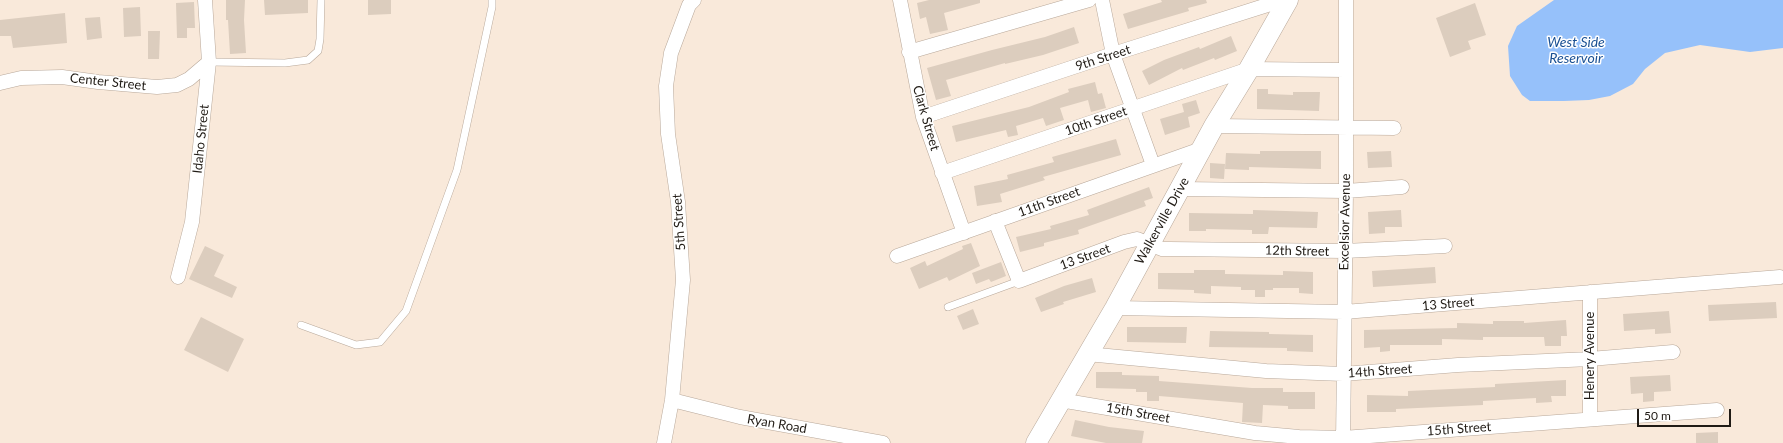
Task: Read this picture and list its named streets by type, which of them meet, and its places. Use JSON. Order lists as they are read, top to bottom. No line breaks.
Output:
{"streets":{"street":["9th Street","Center Street","Clark Street","10th Street","Idaho Street","11th Street","Walkerville Drive","5th Street","Excelsior Avenue","12th Street","13 Street","Henery Avenue","14th Street","15th Street","Ryan Road"]},"crossings":[["9th Street","Clark Street"],["Center Street","Idaho Street"],["Clark Street","10th Street"],["Clark Street","11th Street"],["10th Street","Walkerville Drive"],["10th Street","Excelsior Avenue"],["11th Street","Walkerville Drive"],["Walkerville Drive","12th Street"],["Walkerville Drive","13 Street"],["Walkerville Drive","14th Street"],["Walkerville Drive","15th Street"],["5th Street","Ryan Road"],["Excelsior Avenue","12th Street"],["Excelsior Avenue","13 Street"],["Excelsior Avenue","14th Street"],["Excelsior Avenue","15th Street"],["12th Street","13 Street"],["13 Street","Henery Avenue"],["Henery Avenue","14th Street"],["Henery Avenue","15th Street"]],"water":["West Side Reservoir"],"scale_bar":"50 m"}
